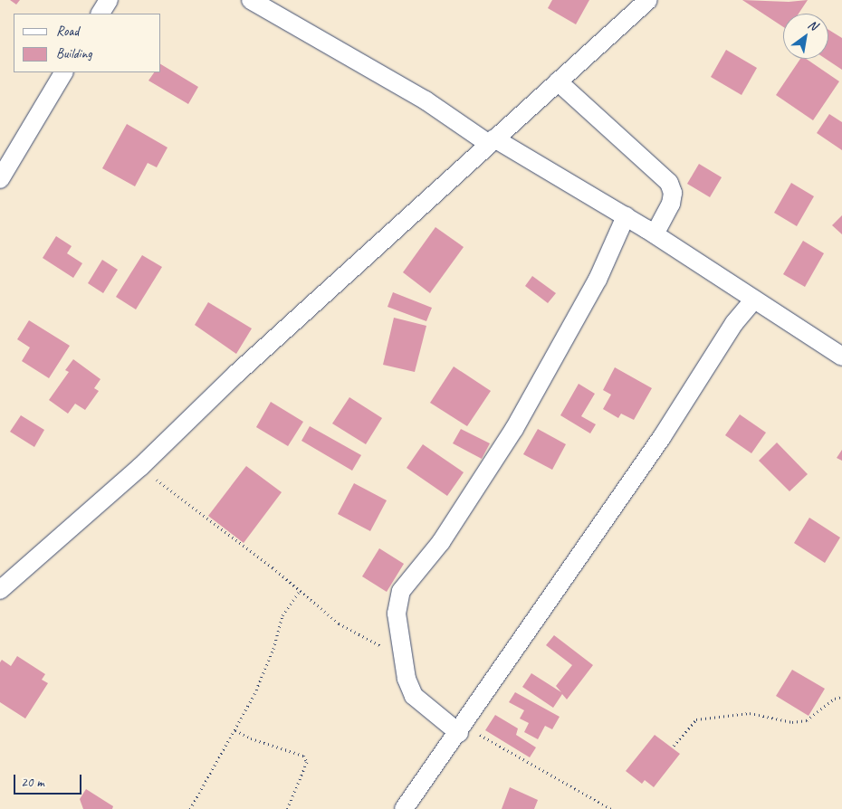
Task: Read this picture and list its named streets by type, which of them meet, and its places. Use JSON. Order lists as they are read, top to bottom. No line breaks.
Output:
{"legend":["Road","Building"],"scale_bar":"20 m","north":"top right"}
